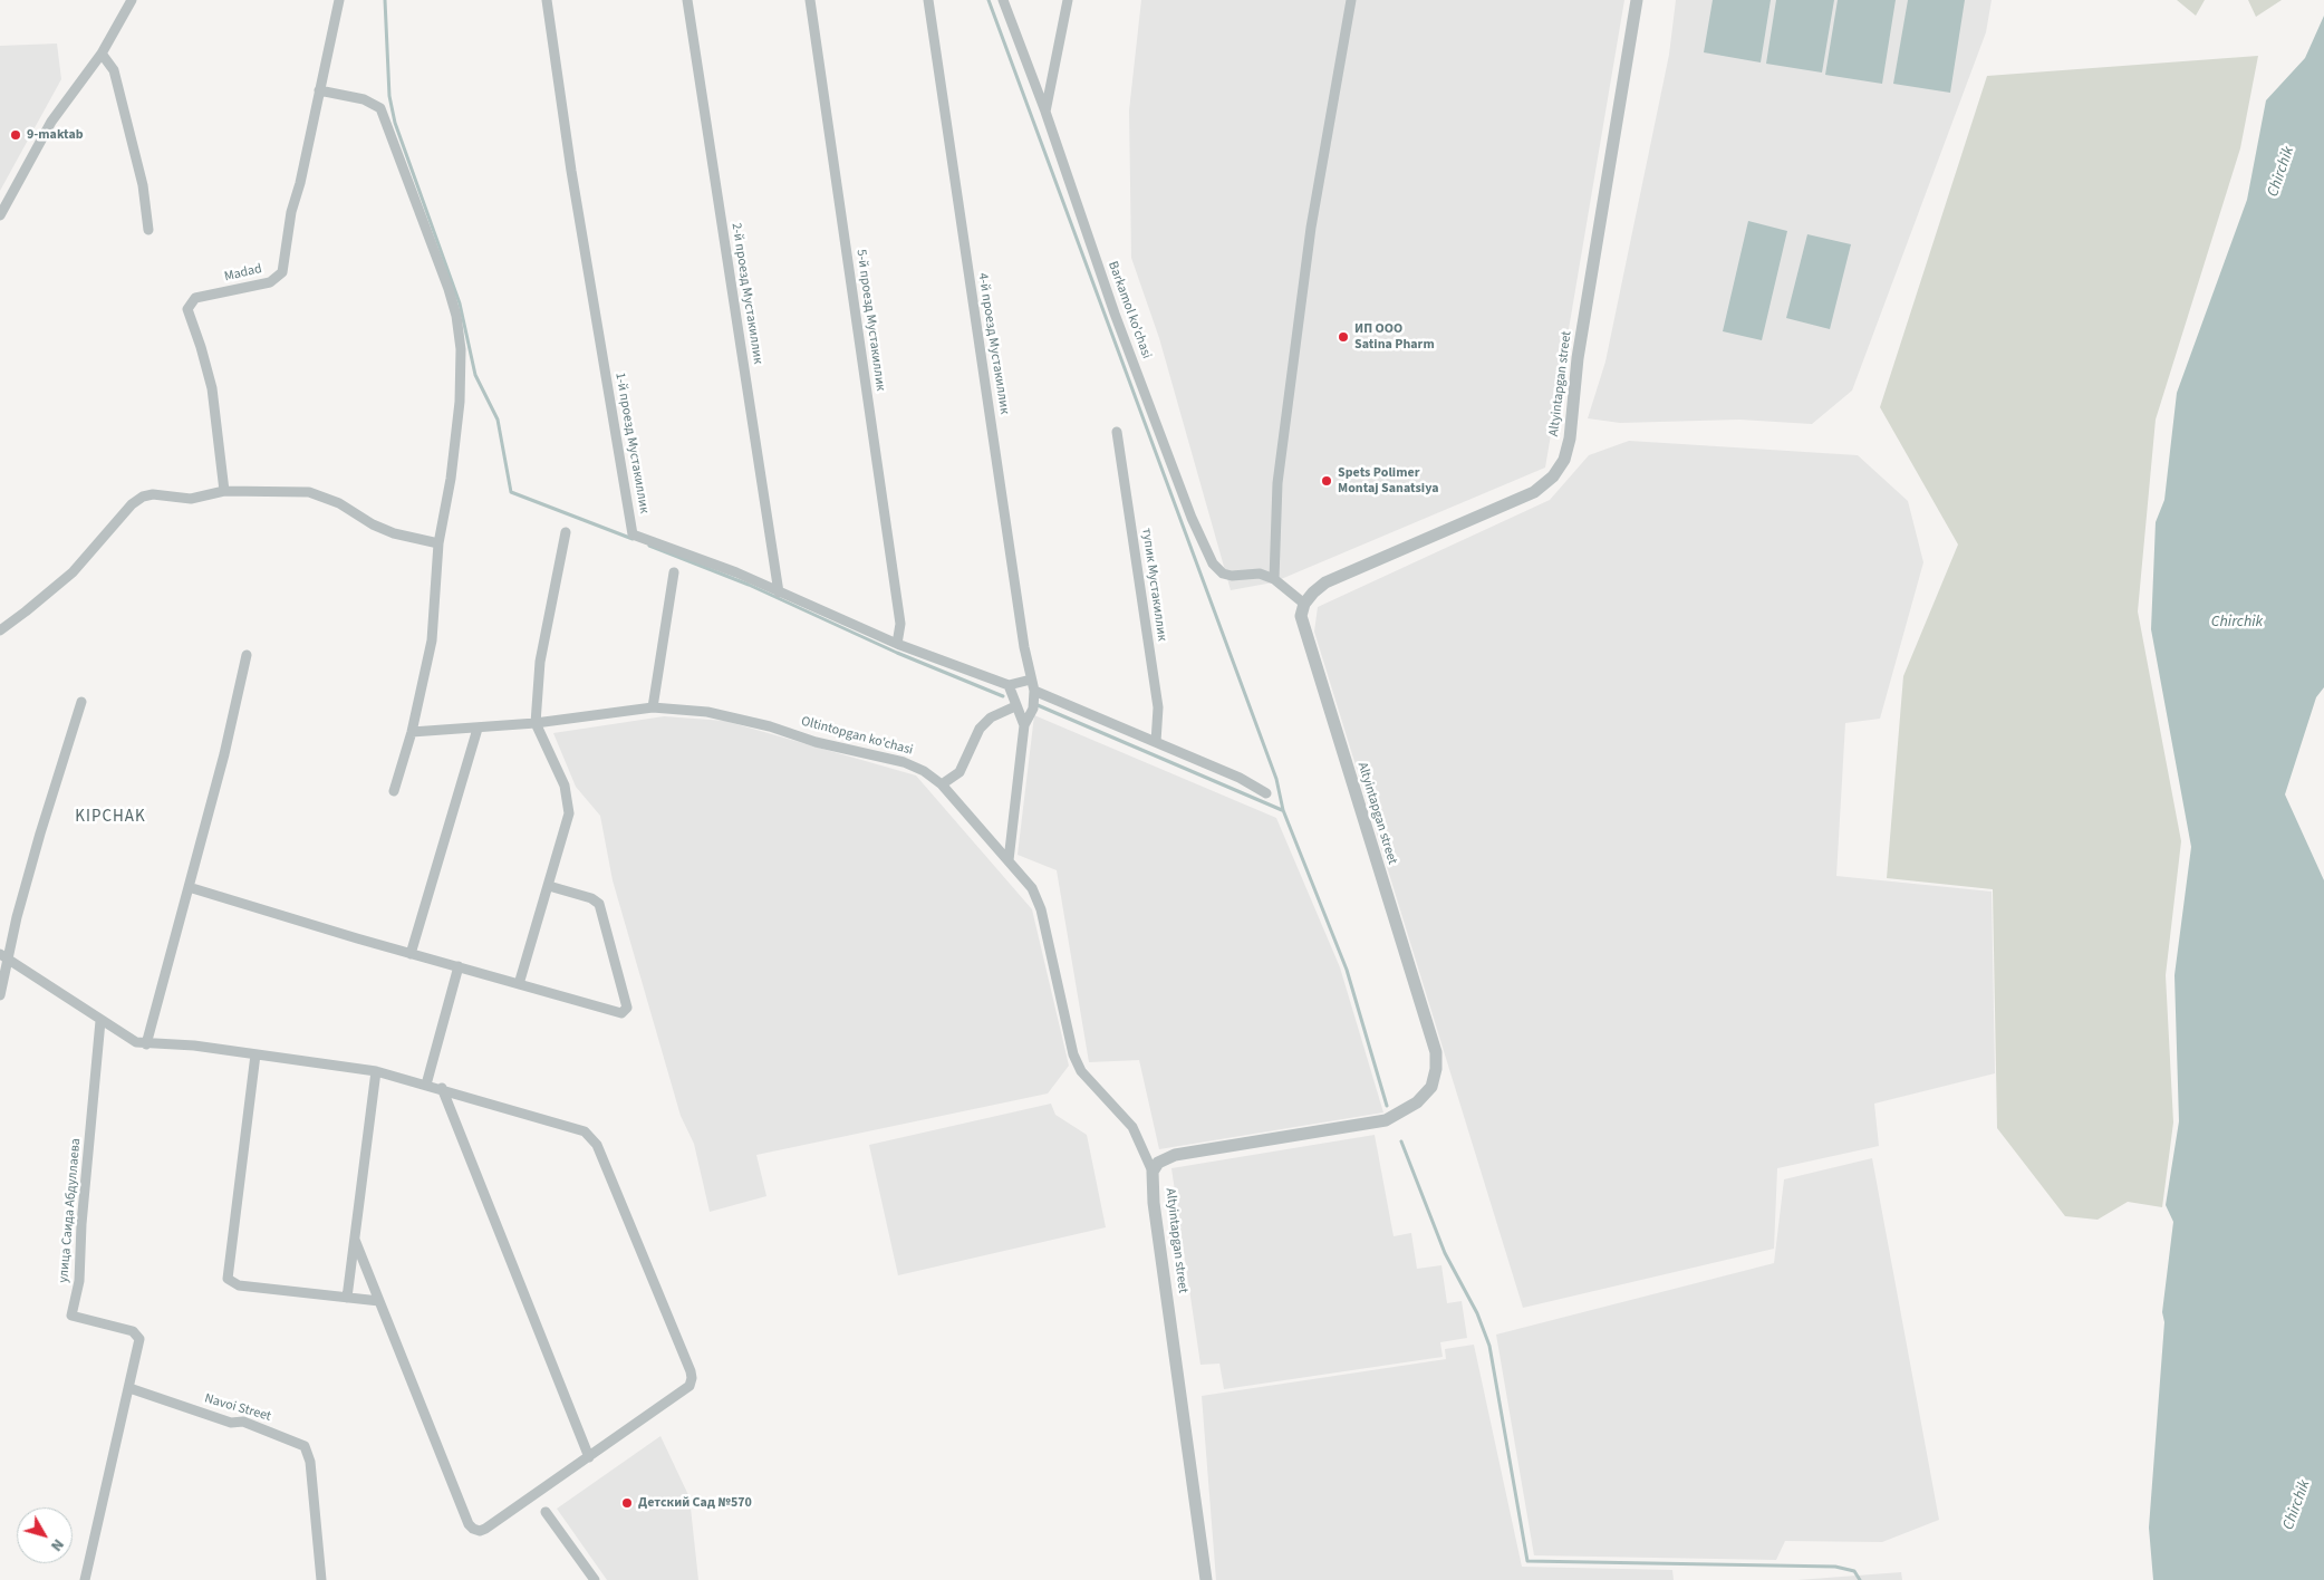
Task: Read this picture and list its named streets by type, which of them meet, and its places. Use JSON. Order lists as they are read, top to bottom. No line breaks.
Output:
{"streets":{"street":["Madad","2-й проезд Мустакиллик","Barkamol ko'chasi","5-й проезд Мустакиллик","4-й проезд Мустакиллик","Altyintapgan street","1-й проезд Мустакиллик","тупик Мустакиллик","Oltintopgan ko'chasi","улица Саида Абдуллаева","Navoi Street"]},"crossings":[["2-й проезд Мустакиллик","1-й проезд Мустакиллик"],["Barkamol ko'chasi","Altyintapgan street"],["5-й проезд Мустакиллик","1-й проезд Мустакиллик"],["Altyintapgan street","Oltintopgan ko'chasi"],["улица Саида Абдуллаева","Navoi Street"]],"districts":["KIPCHAK"],"water":["Chirchik"],"places":["9-maktab","ИП ООО Satina Pharm","Spets Polimer Montaj Sanatsiya","Детский Сад №570"],"north":"bottom right"}
